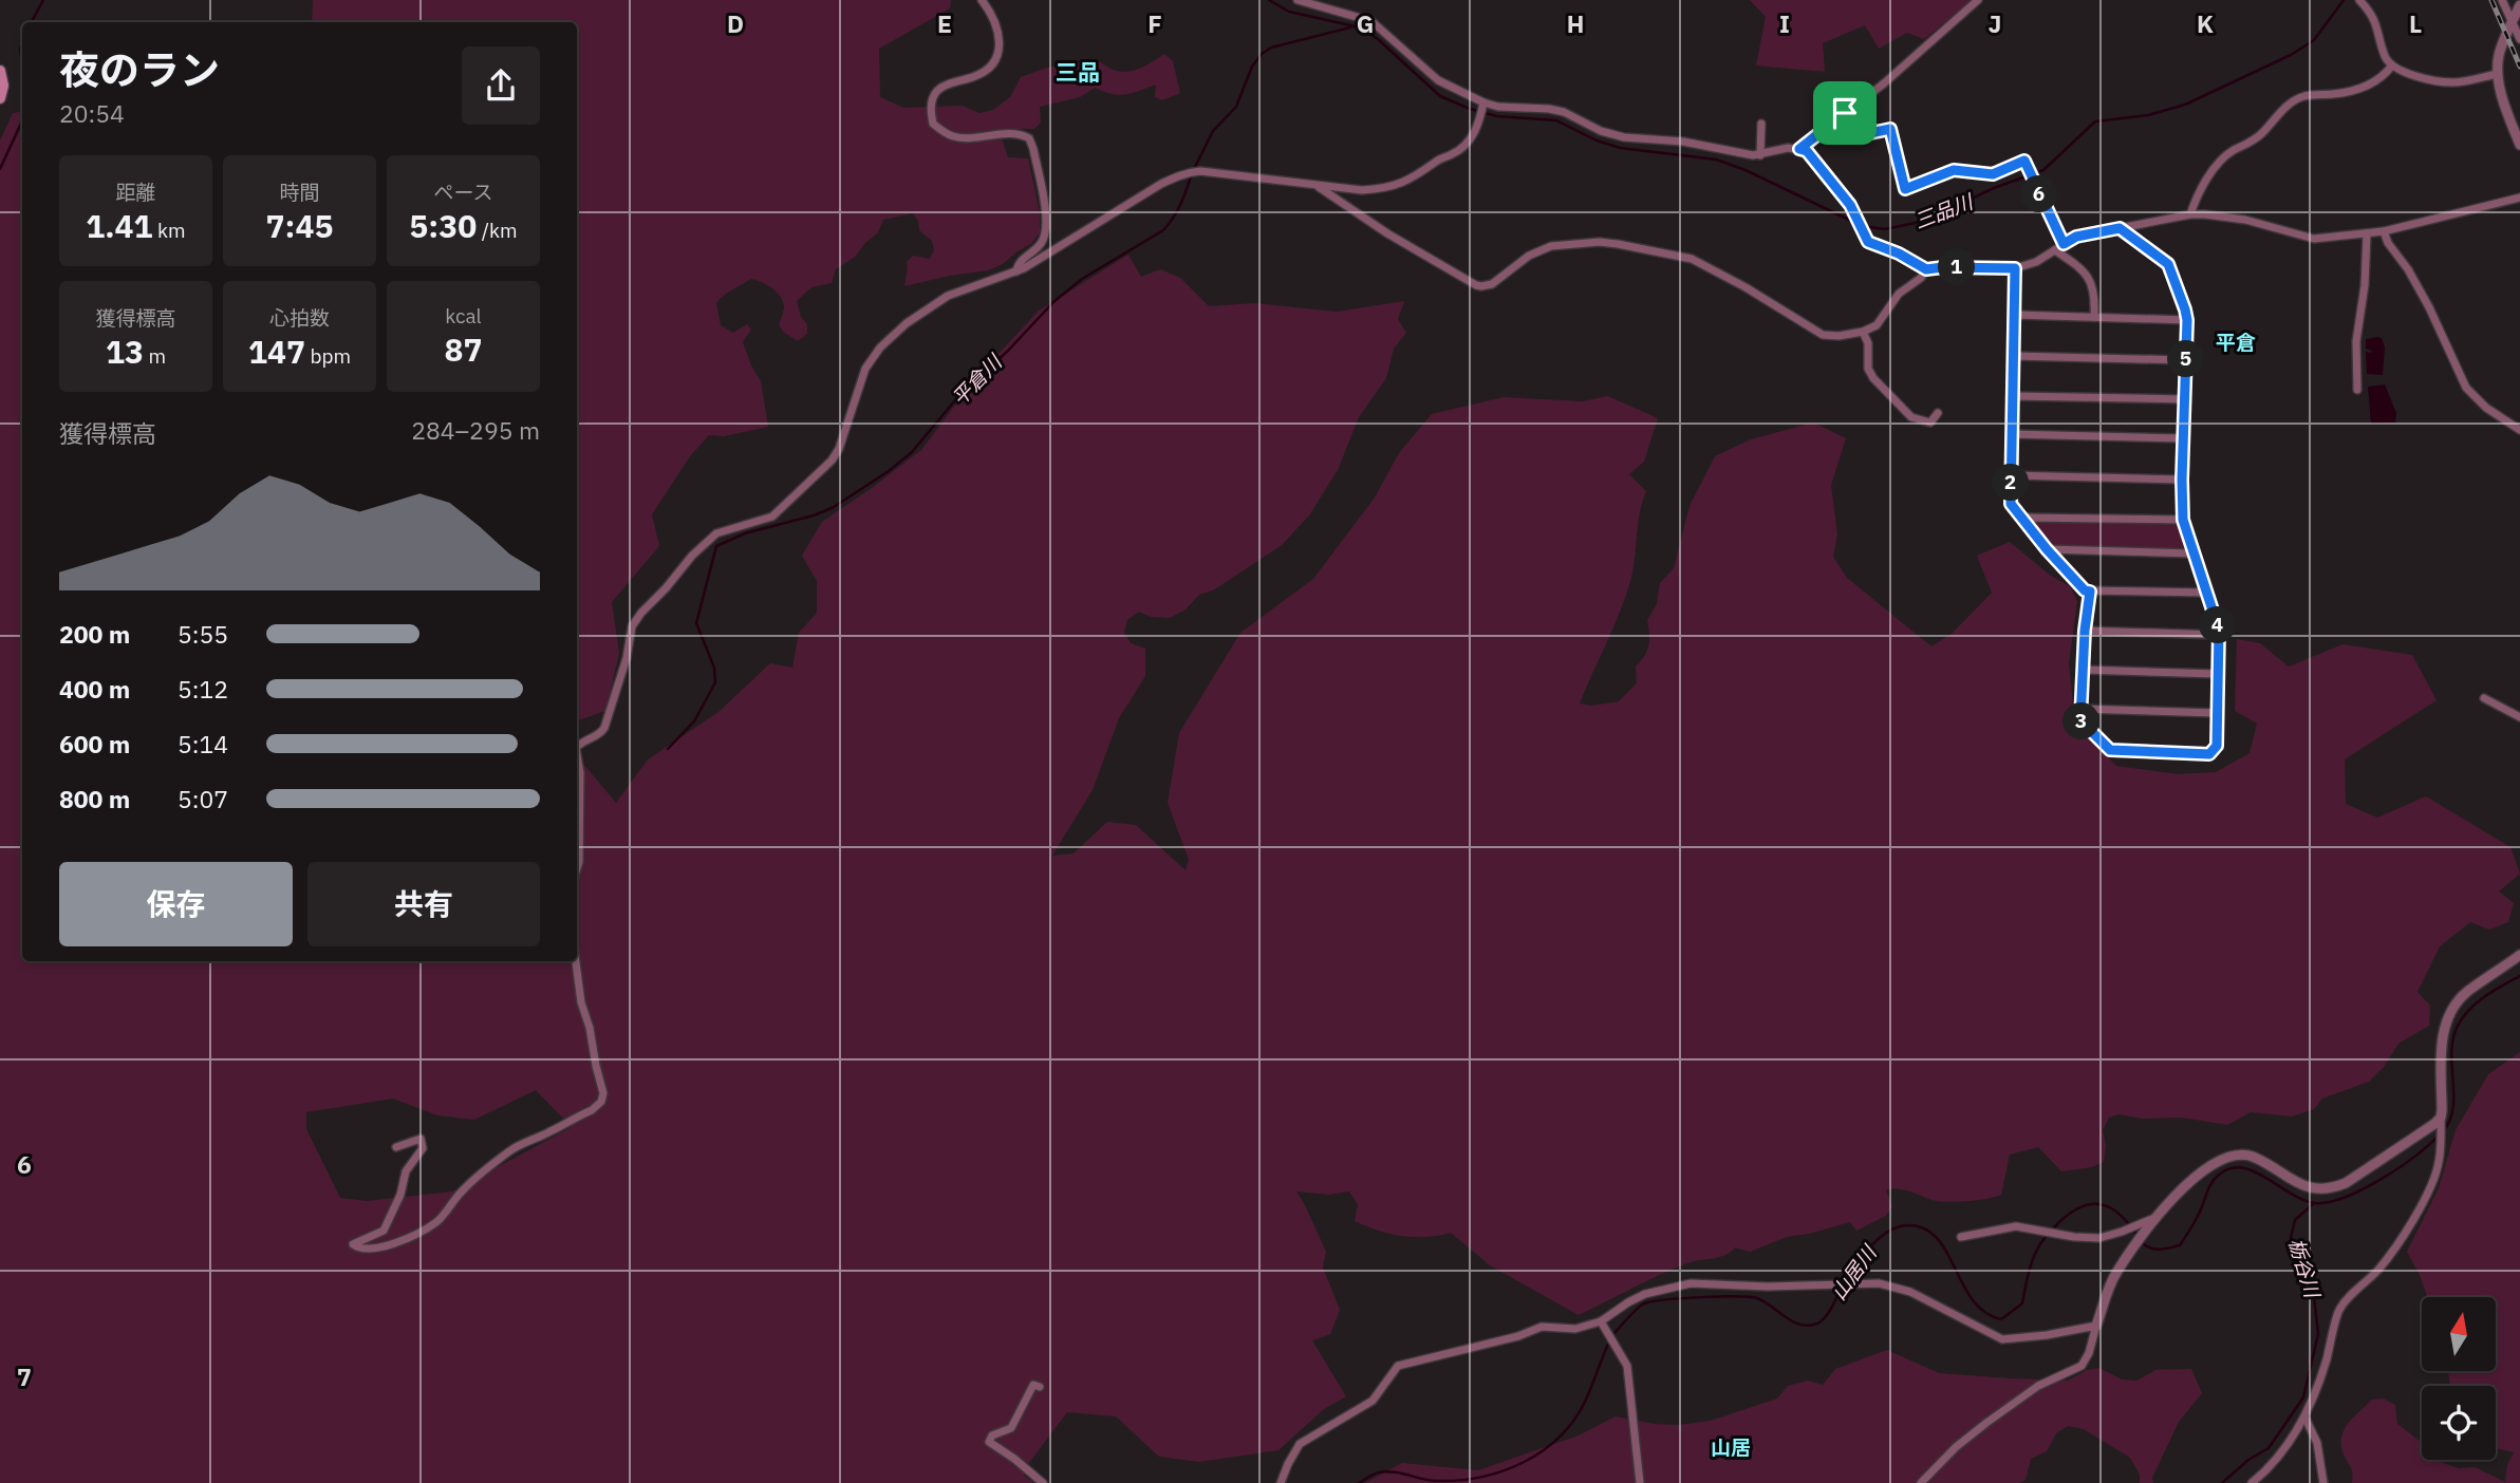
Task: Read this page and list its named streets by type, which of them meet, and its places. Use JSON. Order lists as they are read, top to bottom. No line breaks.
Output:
{"districts":["三品","平倉","山居"],"water":["三品川","平倉川","栃谷川","山居川"],"north":"top","page":{"heading":["夜のラン","20:54"],"stats":[["距離","1.41 km"],["時間","7:45"],["ペース","5:30 /km"],["獲得標高","13 m"],["心拍数","147 bpm"],["kcal","87"]],"pins":["6","1","5","2","4","3"],"chart":["獲得標高","284–295 m"],"list":[{"name":"200 m","note":"5:55"},{"name":"400 m","note":"5:12"},{"name":"600 m","note":"5:14"},{"name":"800 m","note":"5:07"}],"buttons":["保存","共有"]},"grid":{"columns":["D","E","F","G","H","I","J","K","L"],"rows":["6","7"]}}
